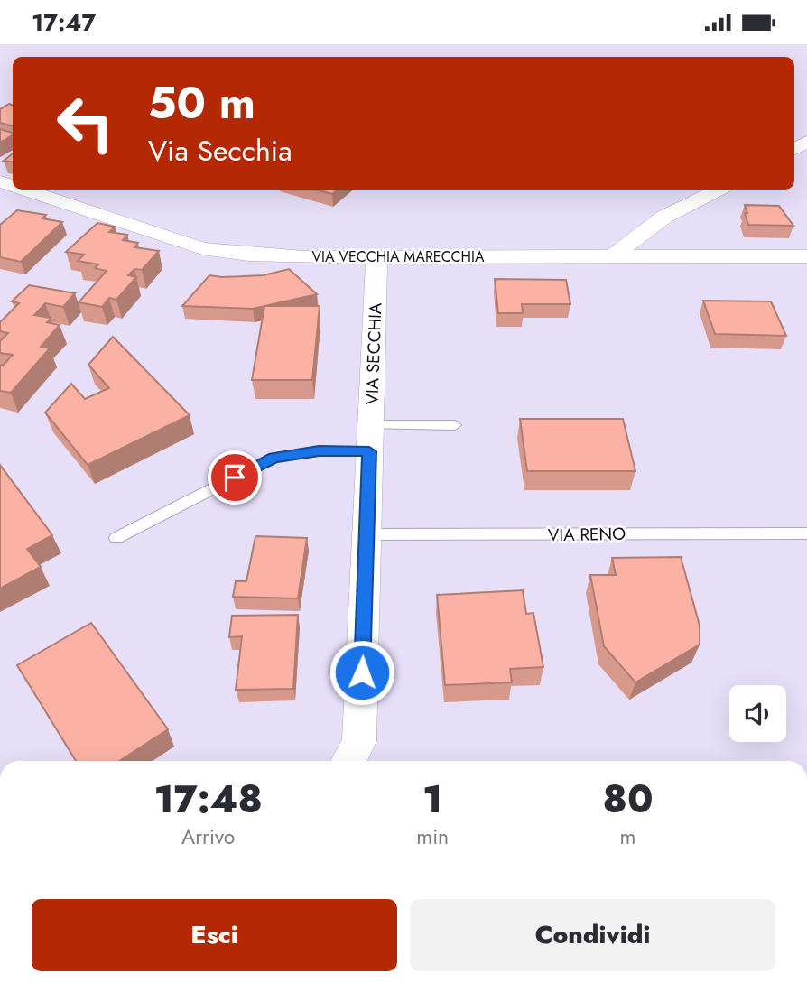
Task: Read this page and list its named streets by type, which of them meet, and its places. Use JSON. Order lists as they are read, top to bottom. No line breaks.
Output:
{"streets":{"street":["VIA VECCHIA MARECCHIA","VIA SECCHIA"],"lane":["VIA RENO"]},"crossings":[["VIA VECCHIA MARECCHIA","VIA SECCHIA"],["VIA SECCHIA","VIA RENO"]],"page":{"status":"17:47","turn":["50 m","Via Secchia"],"eta":["17:48","Arrivo","1","min","80","m"],"buttons":["Esci","Condividi"]}}
